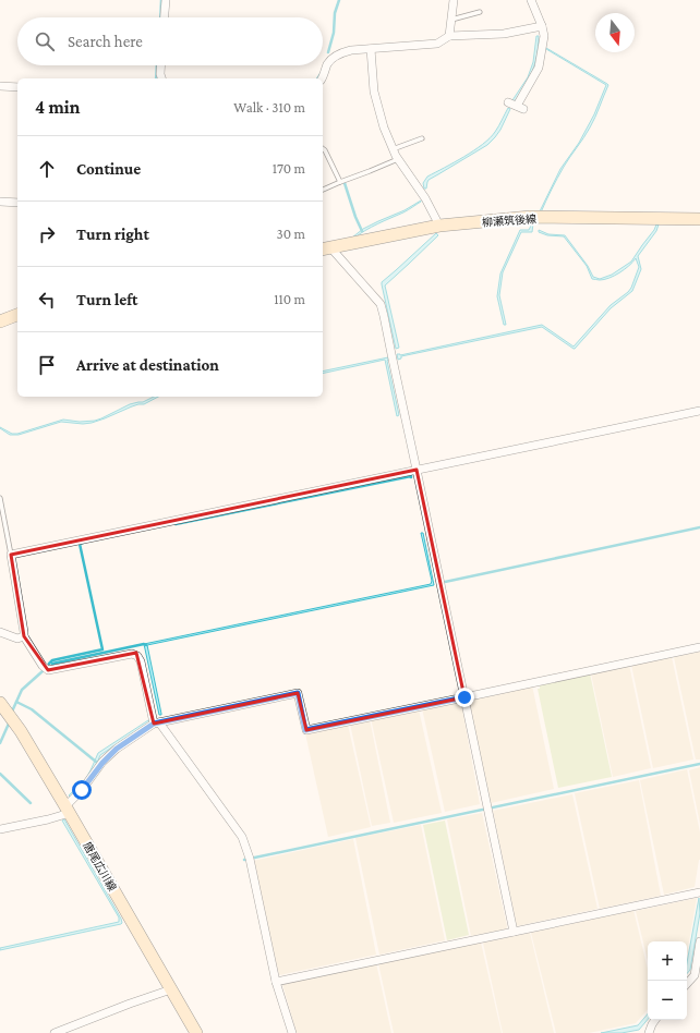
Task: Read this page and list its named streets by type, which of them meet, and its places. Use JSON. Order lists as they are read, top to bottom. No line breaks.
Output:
{"streets":{"main road":["柳瀬筑後線","唐尾広川線"]},"north":"bottom","page":{"search":"Search here","heading":["4 min","Walk · 310 m"],"list":[["Continue","170 m"],["Turn right","30 m"],["Turn left","110 m"],"Arrive at destination"],"map_buttons":["+","−"]}}
